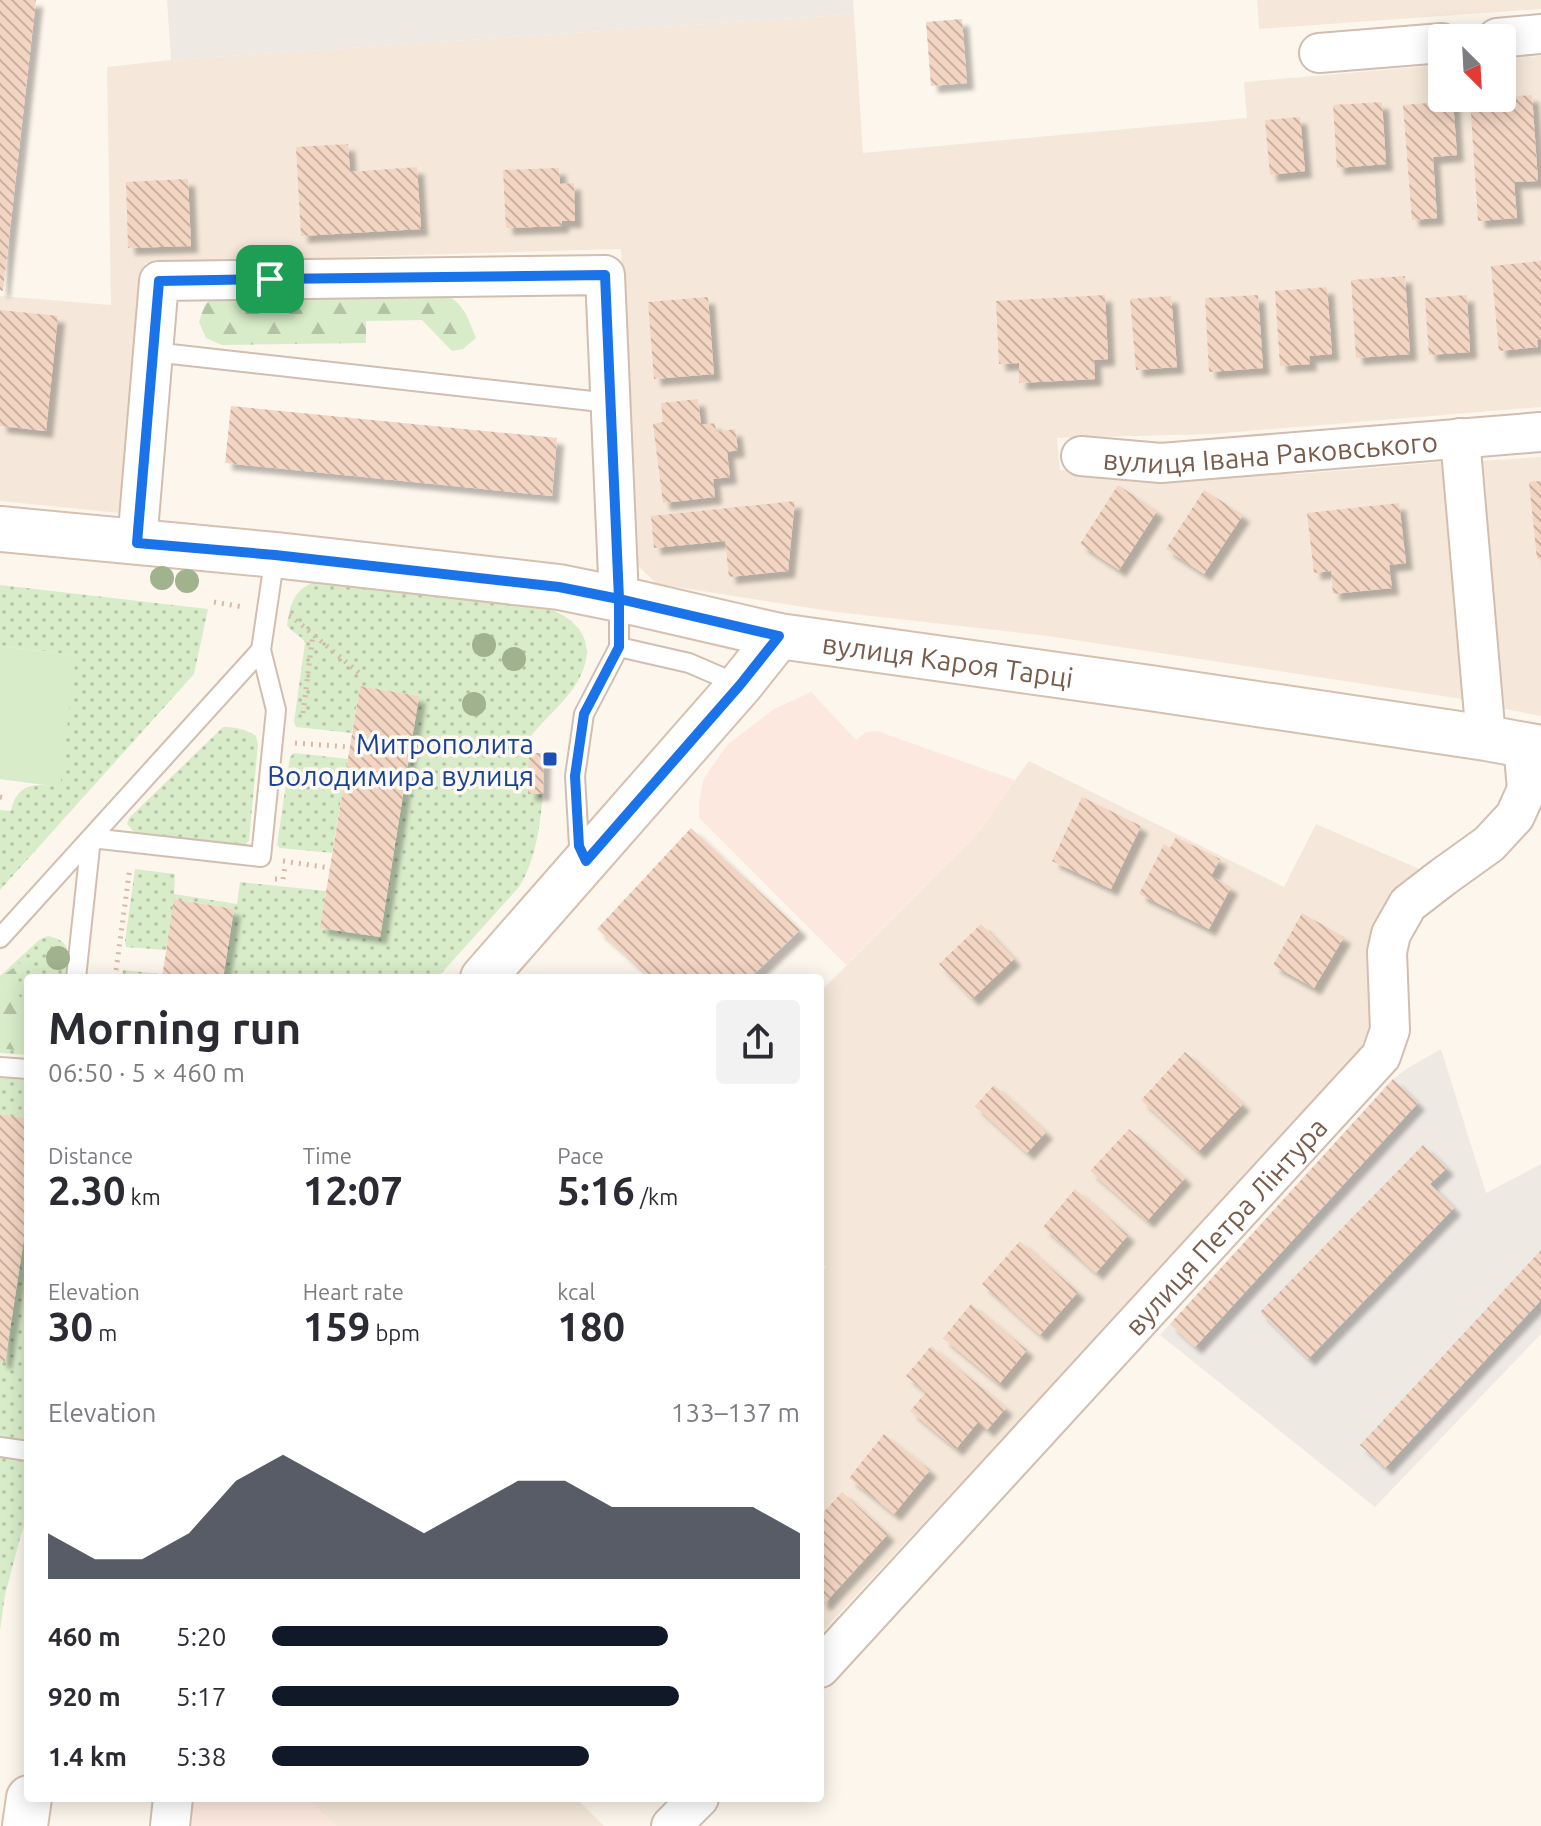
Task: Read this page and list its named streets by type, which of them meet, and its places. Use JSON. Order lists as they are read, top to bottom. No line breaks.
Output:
{"streets":{"street":["вулиця Івана Раковського","вулиця Кароя Тарці","вулиця Петра Лінтура"]},"crossings":[["вулиця Івана Раковського","вулиця Кароя Тарці"],["вулиця Івана Раковського","вулиця Петра Лінтура"],["вулиця Кароя Тарці","вулиця Петра Лінтура"]],"places":{"transit":["Митрополита Володимира вулиця"]},"north":"bottom right","page":{"heading":["Morning run","06:50 · 5 × 460 m"],"stats":[["Distance","2.30 km"],["Time","12:07"],["Pace","5:16 /km"],["Elevation","30 m"],["Heart rate","159 bpm"],["kcal","180"]],"chart":["Elevation","133–137 m"],"list":[{"name":"460 m","note":"5:20"},{"name":"920 m","note":"5:17"},{"name":"1.4 km","note":"5:38"}]}}
